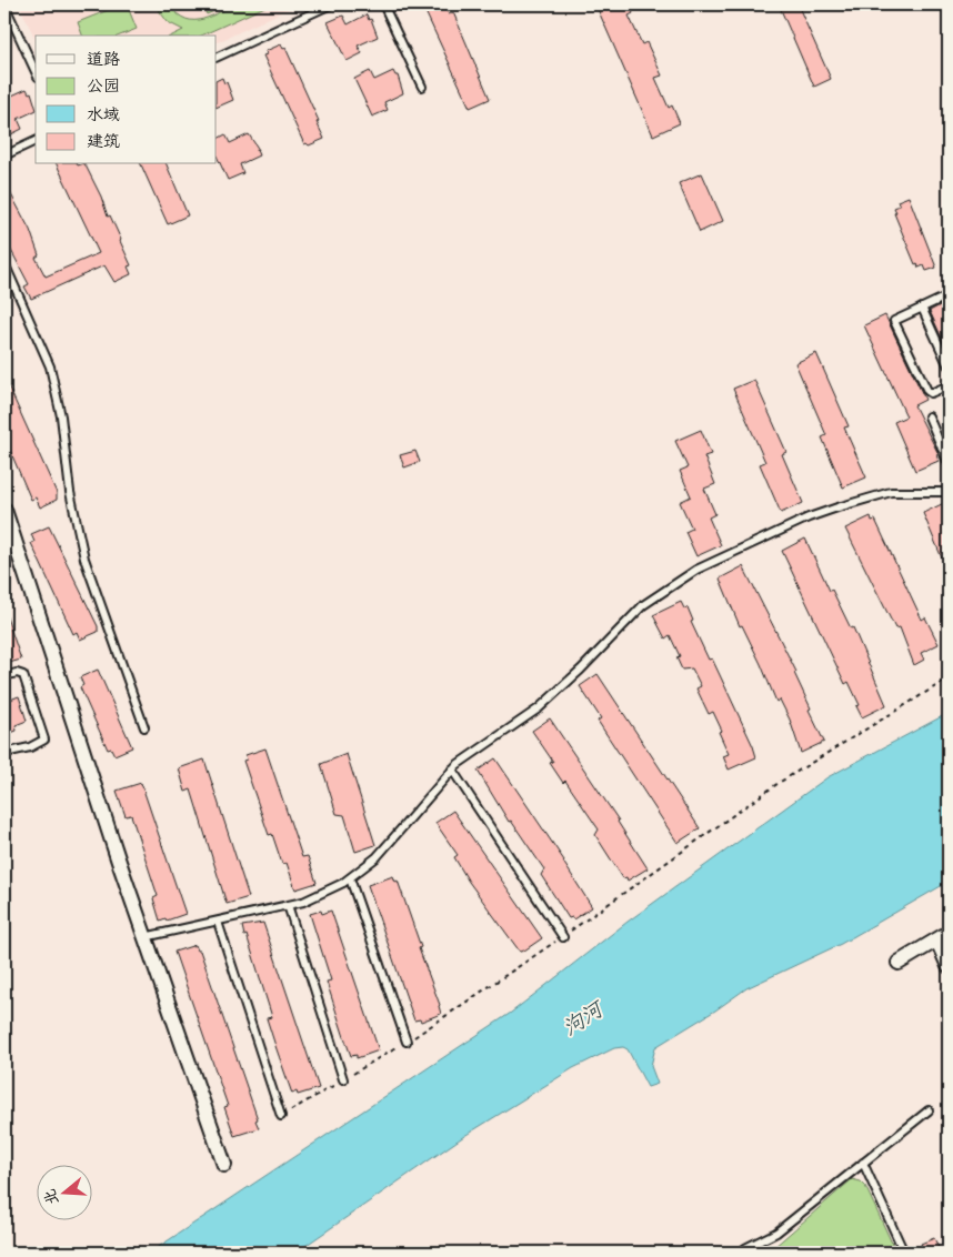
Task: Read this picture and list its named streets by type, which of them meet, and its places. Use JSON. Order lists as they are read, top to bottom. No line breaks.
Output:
{"water":["泃河"],"legend":["道路","公园","水域","建筑"],"north":"left"}
